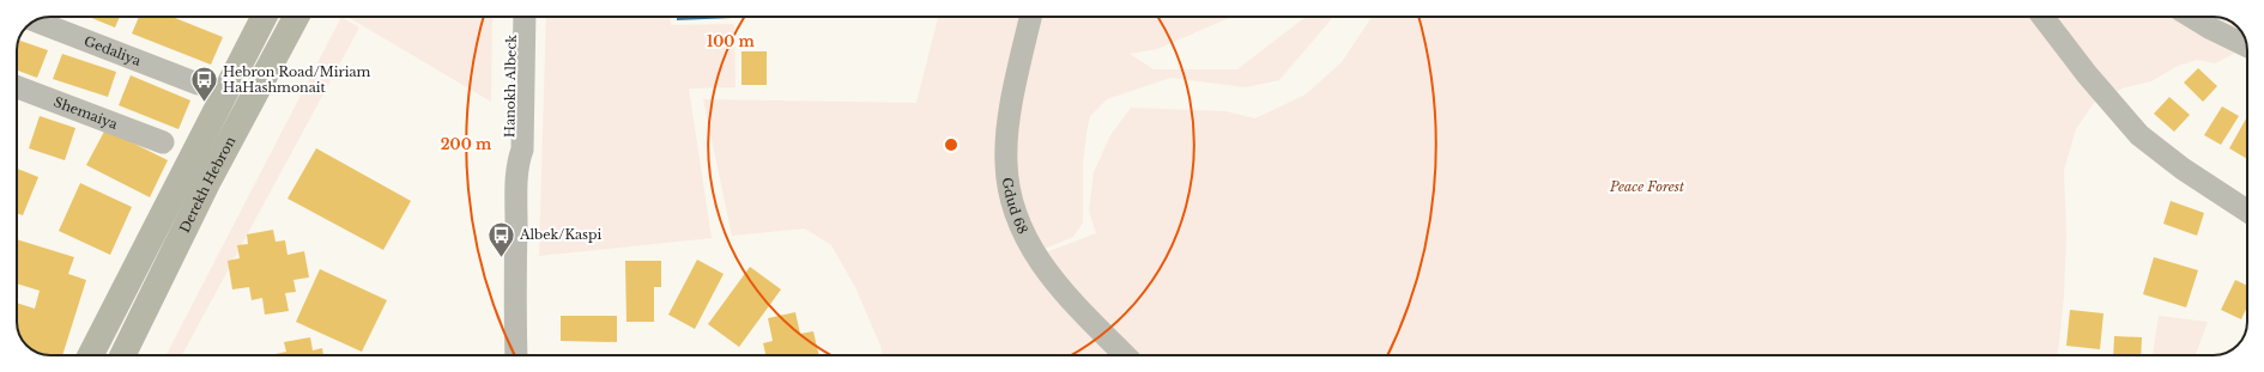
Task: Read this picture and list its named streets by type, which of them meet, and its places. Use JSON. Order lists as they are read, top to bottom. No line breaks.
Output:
{"streets":{"highway":["Derekh Hebron"],"street":["Gedaliya","Hanokh Albeck","Shemaiya","Gdud 68"]},"parks":["Peace Forest"],"places":{"bus stop":["Hebron Road/Miriam HaHashmonait","Albek/Kaspi"]},"rings":["100 m","200 m"]}
